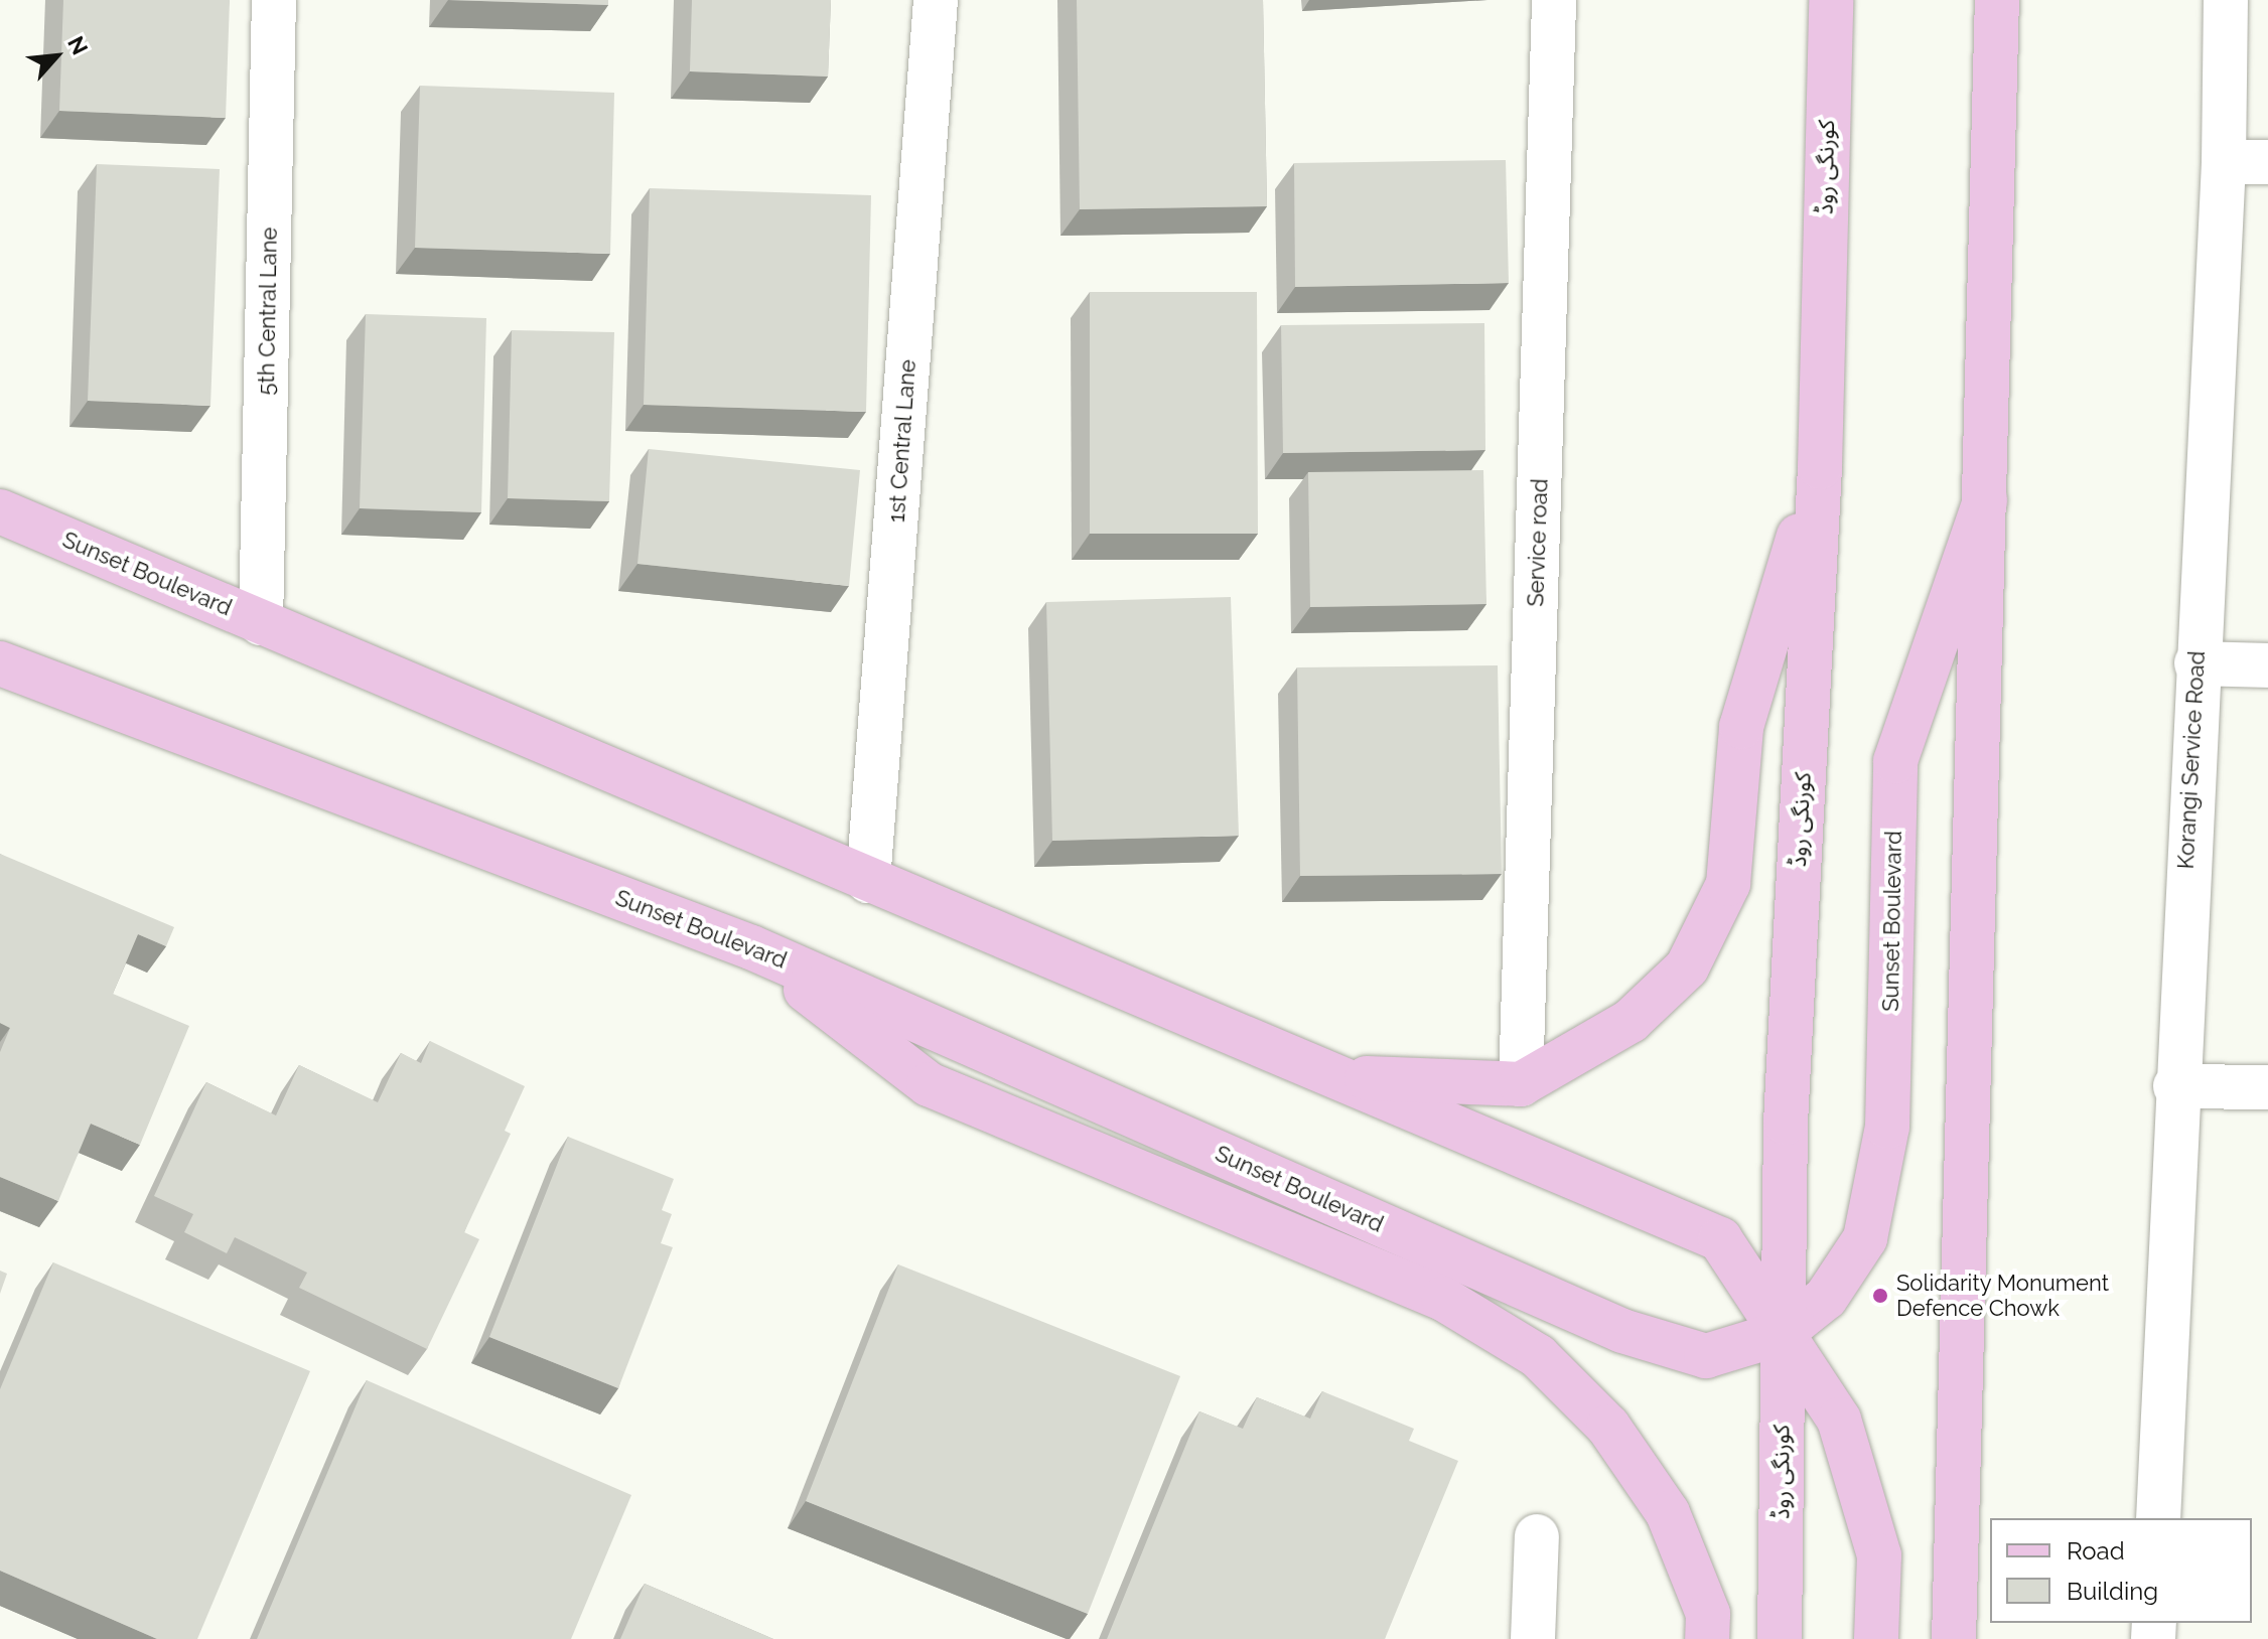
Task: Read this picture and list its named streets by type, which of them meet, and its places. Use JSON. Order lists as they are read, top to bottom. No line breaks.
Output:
{"streets":{"main road":["کورنگی روڈ","Sunset Boulevard"],"street":["5th Central Lane","1st Central Lane","Service road","Korangi Service Road"]},"crossings":[["کورنگی روڈ","Sunset Boulevard"],["5th Central Lane","Sunset Boulevard"],["1st Central Lane","Sunset Boulevard"]],"places":["Solidarity Monument Defence Chowk"],"legend":["Road","Building"],"north":"top right"}
